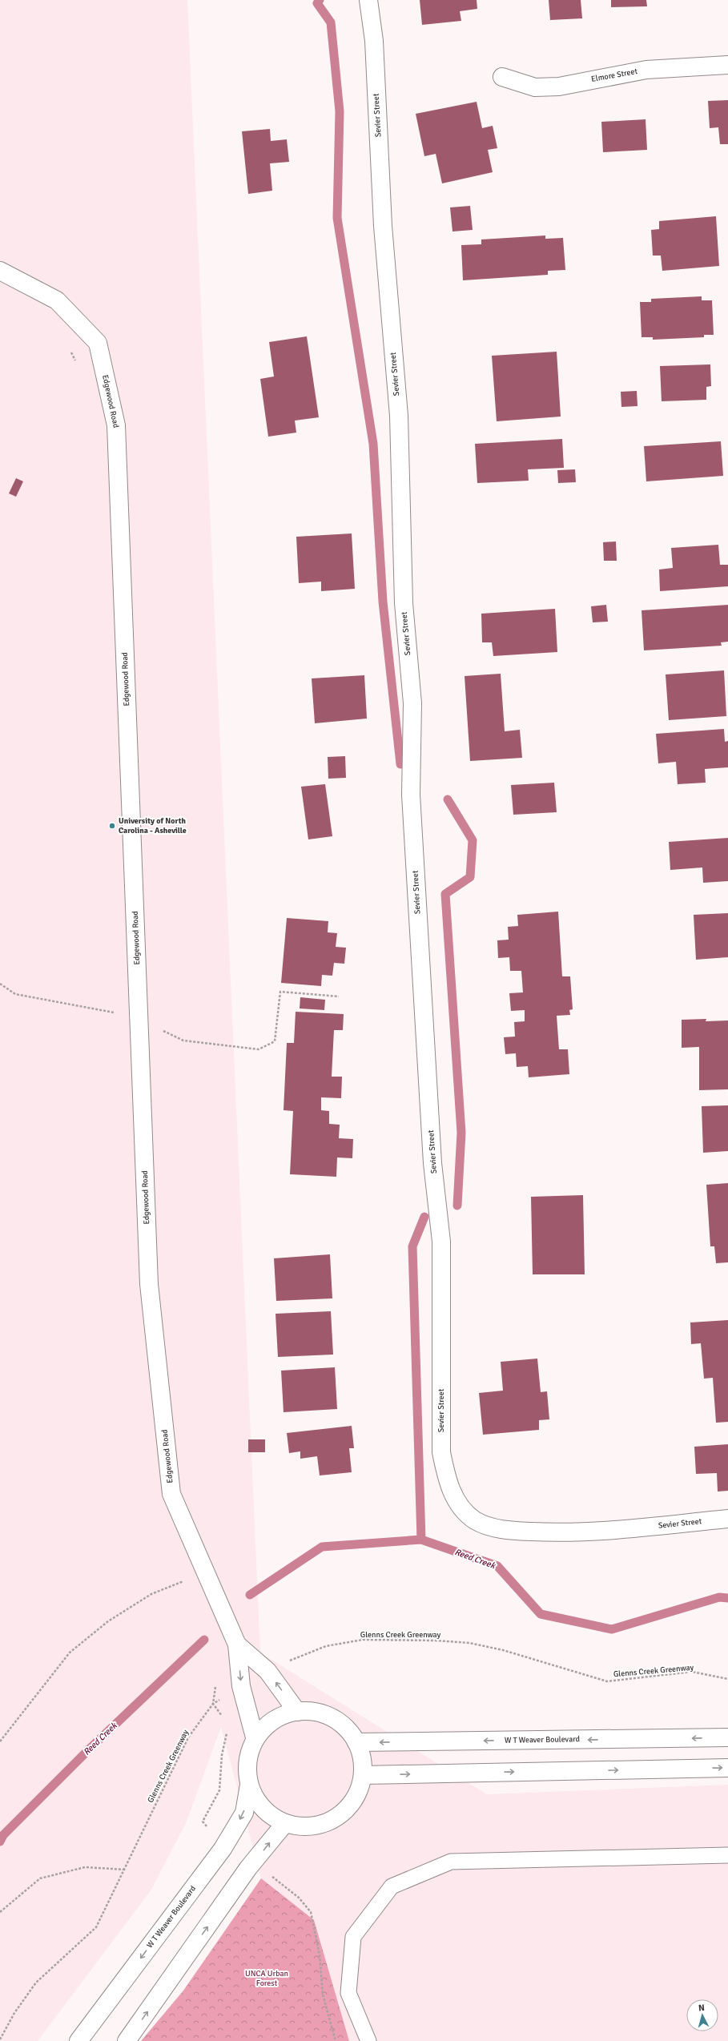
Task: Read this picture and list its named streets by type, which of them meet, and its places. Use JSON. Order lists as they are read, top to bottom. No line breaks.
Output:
{"streets":{"street":["Elmore Street","Sevier Street","Edgewood Road","W T Weaver Boulevard"],"path":["Glenns Creek Greenway"]},"crossings":[["Edgewood Road","Glenns Creek Greenway"]],"water":["Reed Creek"],"parks":["UNCA Urban Forest"],"places":["University of North Carolina - Asheville"],"north":"top"}
